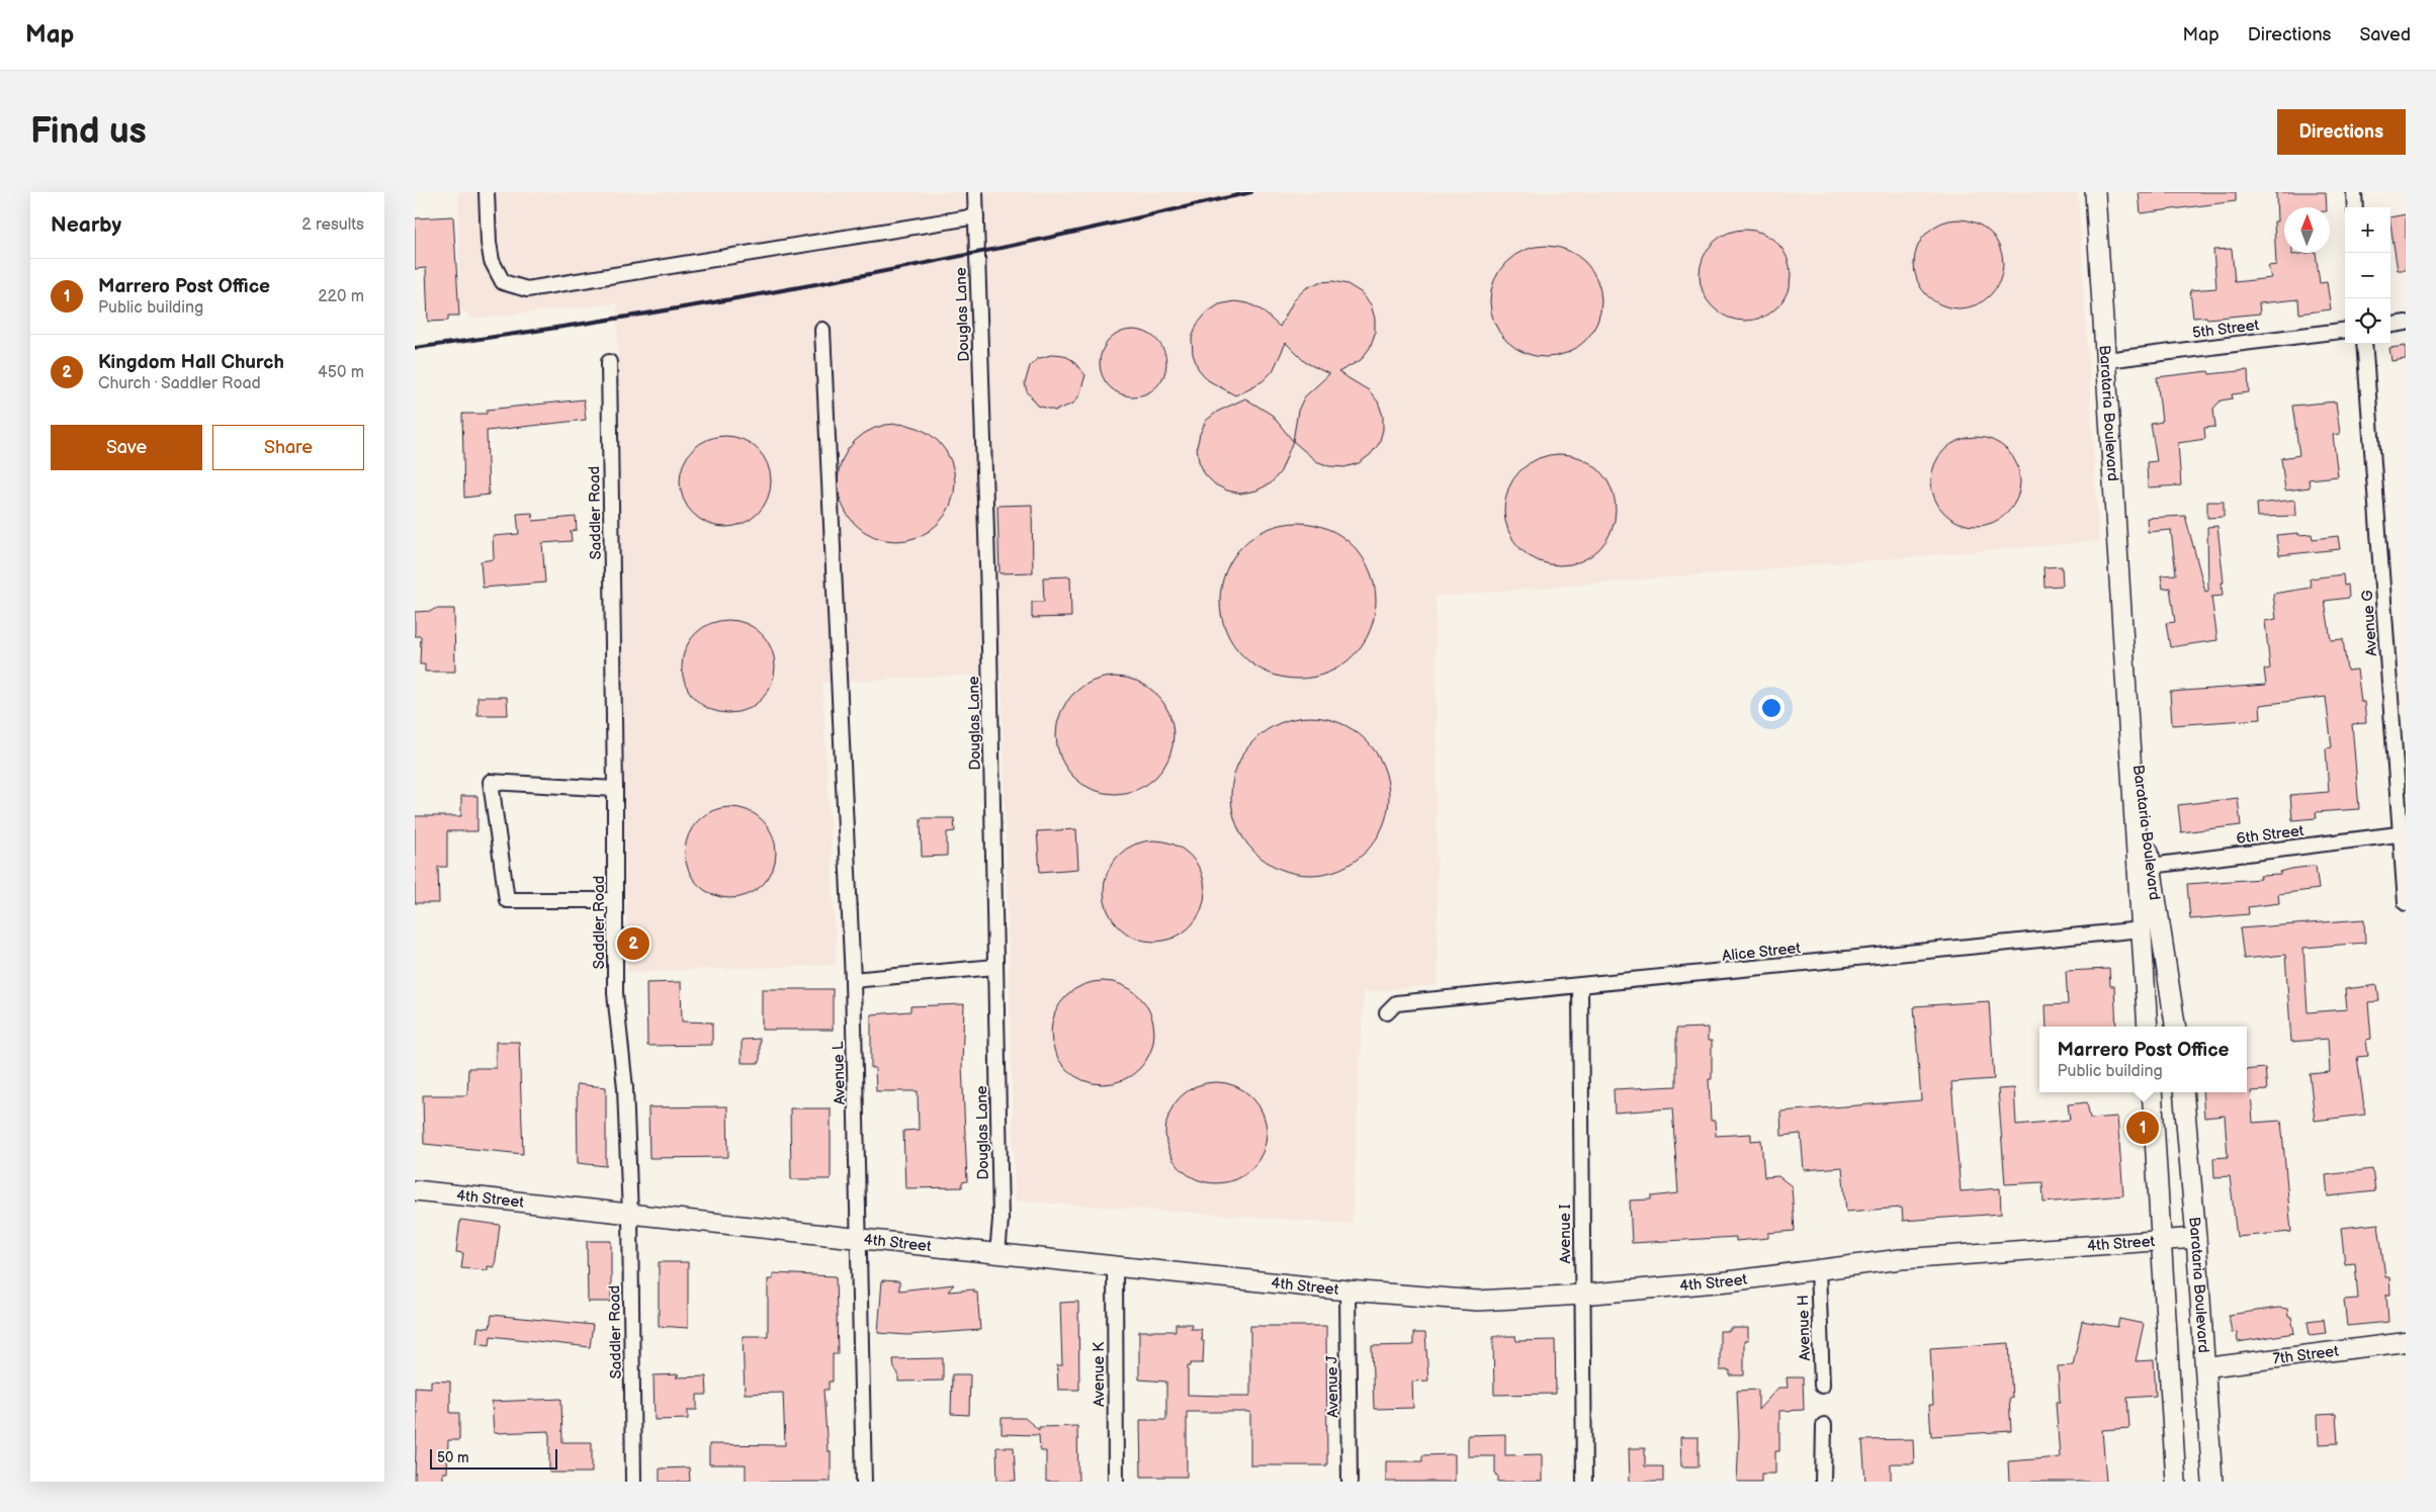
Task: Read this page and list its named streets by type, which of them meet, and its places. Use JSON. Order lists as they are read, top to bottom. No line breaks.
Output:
{"streets":{"main road":["Barataria Boulevard","4th Street"],"street":["Douglas Lane","5th Street","Saddler Road","Avenue G","6th Street","Alice Street","Avenue L","Avenue I","Avenue H","7th Street","Avenue K","Avenue J"]},"crossings":[["Douglas Lane","4th Street"],["5th Street","Barataria Boulevard"],["Barataria Boulevard","6th Street"],["Barataria Boulevard","Alice Street"],["Barataria Boulevard","4th Street"],["Barataria Boulevard","7th Street"],["Saddler Road","4th Street"],["Avenue G","6th Street"],["Alice Street","Avenue I"],["Avenue L","4th Street"],["4th Street","Avenue I"],["4th Street","Avenue H"],["4th Street","Avenue K"],["4th Street","Avenue J"]],"scale_bar":"50 m","north":"top","page":{"header":"Map","nav":["Map","Directions","Saved"],"buttons":["Directions",["Save","Share"]],"title":"Find us","heading":["Nearby","2 results"],"map_buttons":["+","−"],"list":[{"mark":"1","name":"Marrero Post Office","note":"Public building","value":"220 m"},{"mark":"2","name":"Kingdom Hall Church","note":"Church · Saddler Road","value":"450 m"}],"pins":["2","1"],"popup":["Marrero Post Office","Public building"],"scale":"50 m"}}
